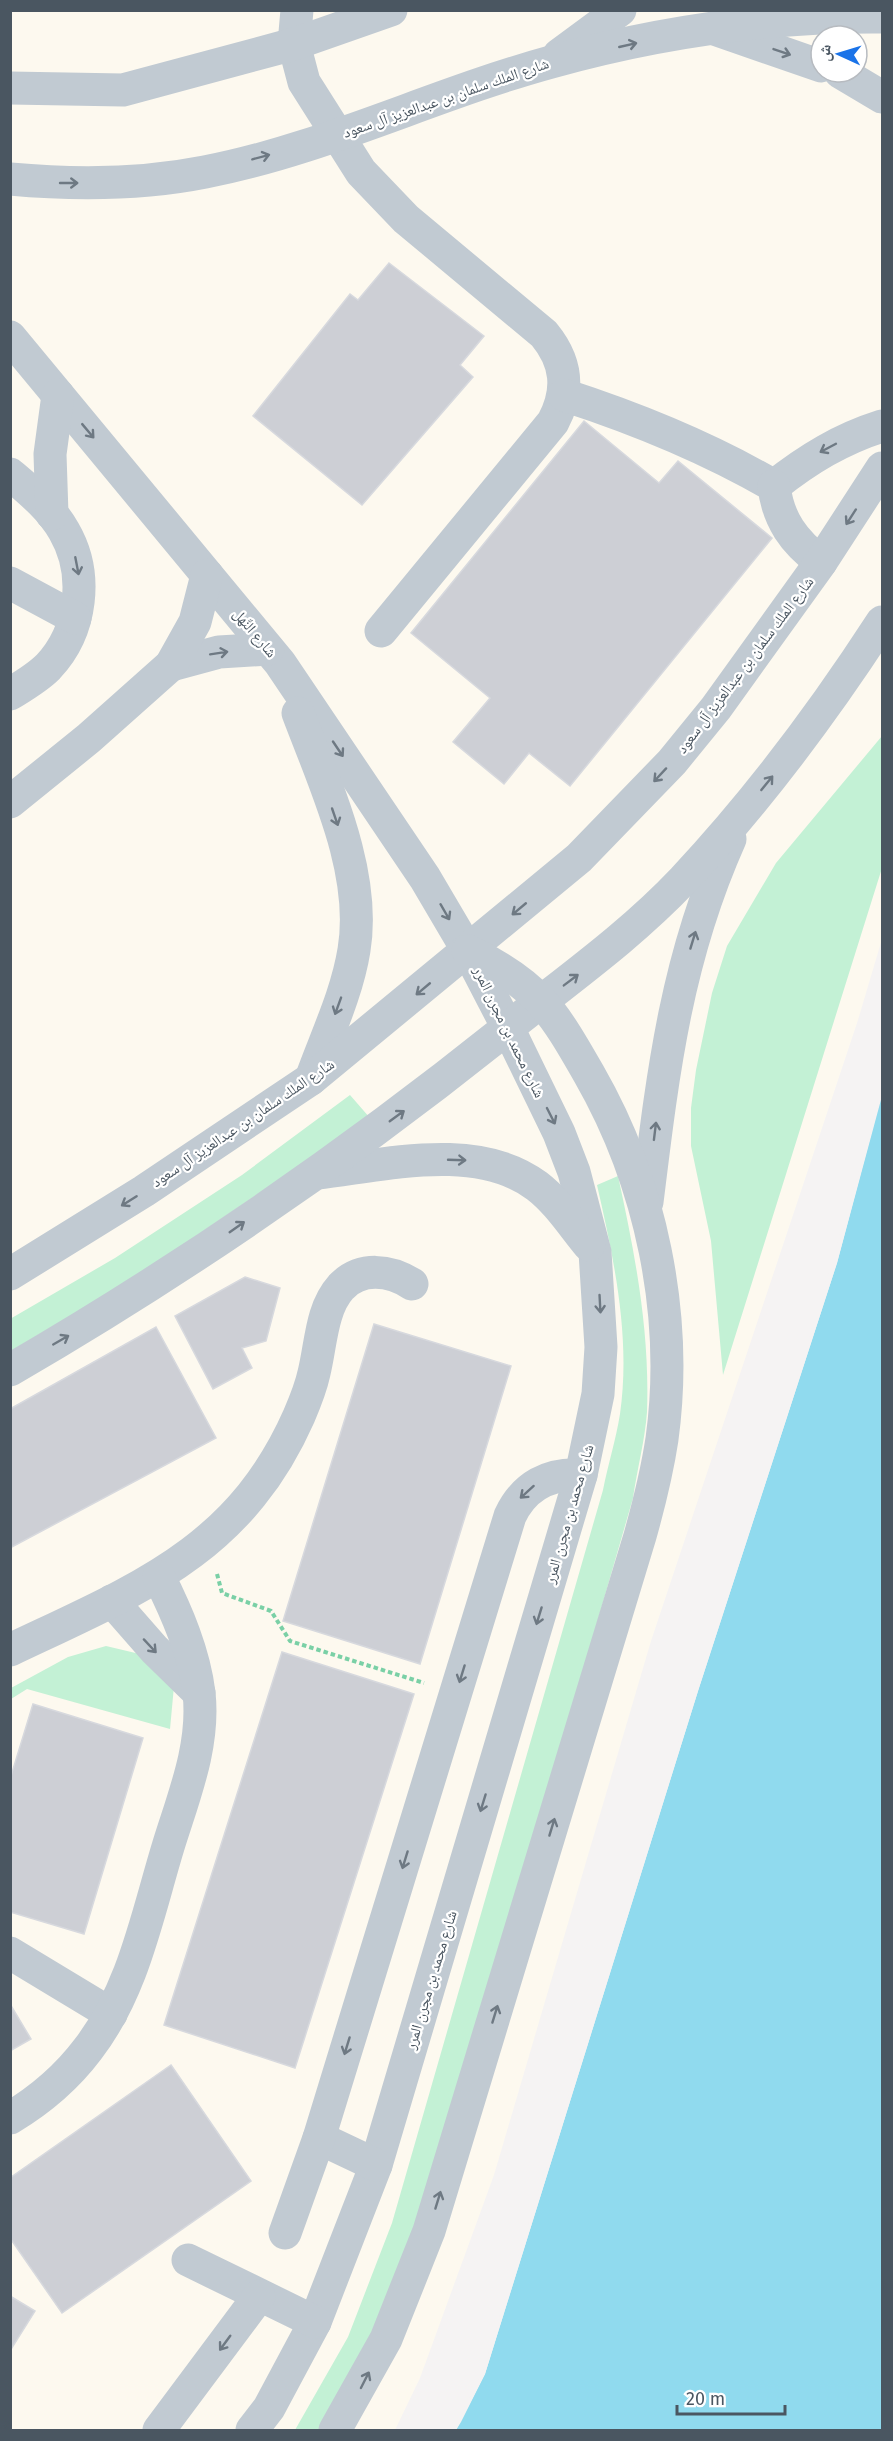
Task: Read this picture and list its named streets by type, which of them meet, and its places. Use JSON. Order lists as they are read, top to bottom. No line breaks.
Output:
{"streets":{"street":["شارع الملك سلمان بن عبدالعزيز آل سعود","شارع النَّهل","شارع محمد بن مجرن المرر"]},"crossings":[["شارع الملك سلمان بن عبدالعزيز آل سعود","شارع النَّهل"],["شارع الملك سلمان بن عبدالعزيز آل سعود","شارع محمد بن مجرن المرر"],["شارع النَّهل","شارع محمد بن مجرن المرر"]],"one_way":["شارع النَّهل"],"scale_bar":"20 m","north":"left"}
